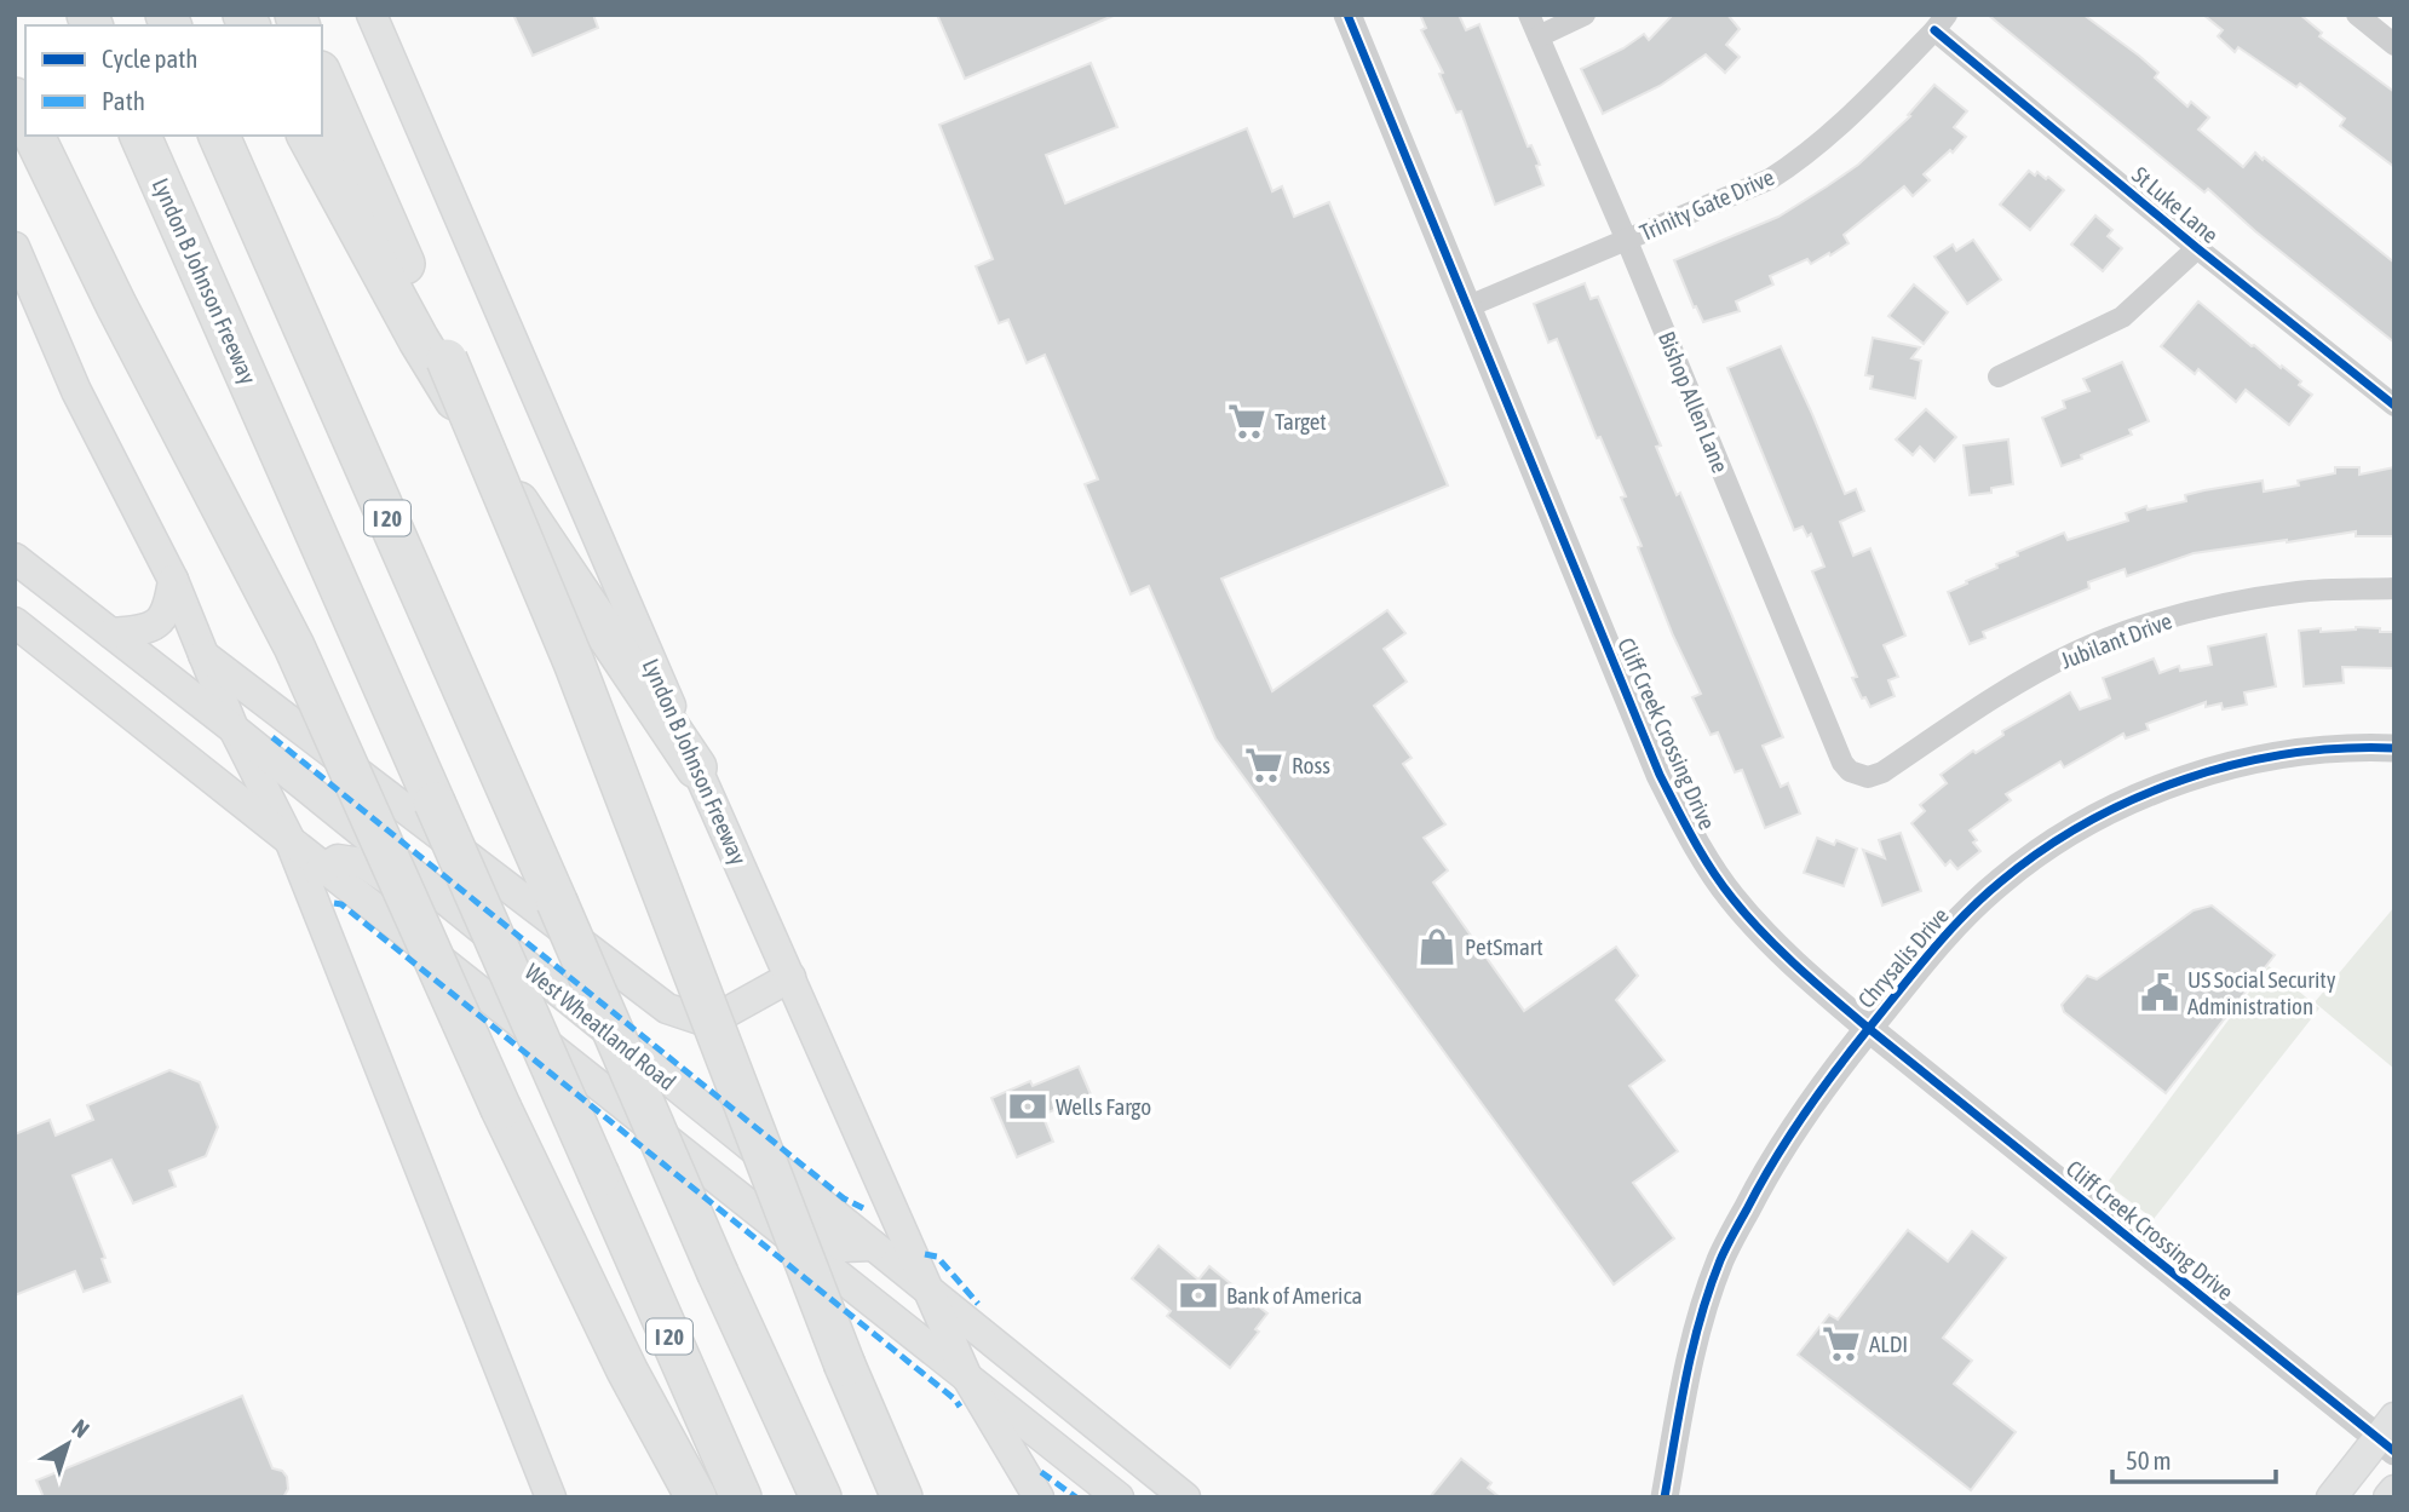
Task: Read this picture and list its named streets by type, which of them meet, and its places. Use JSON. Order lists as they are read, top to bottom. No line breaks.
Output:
{"streets":{"highway":["Lyndon B Johnson Freeway","I 20"],"main road":["West Wheatland Road"],"street":["Trinity Gate Drive","St Luke Lane","Bishop Allen Lane","Jubilant Drive","Cliff Creek Crossing Drive","Chrysalis Drive"]},"crossings":[["Trinity Gate Drive","St Luke Lane"],["Trinity Gate Drive","Bishop Allen Lane"],["Trinity Gate Drive","Cliff Creek Crossing Drive"],["Lyndon B Johnson Freeway","West Wheatland Road"],["Bishop Allen Lane","Jubilant Drive"],["Cliff Creek Crossing Drive","Chrysalis Drive"]],"places":{"supermarket":["Target","Ross","ALDI"],"shop":["PetSmart"],"public building":["US Social Security Administration"],"bank":["Wells Fargo","Bank of America"]},"legend":["Cycle path","Path"],"scale_bar":"50 m","north":"top right"}
